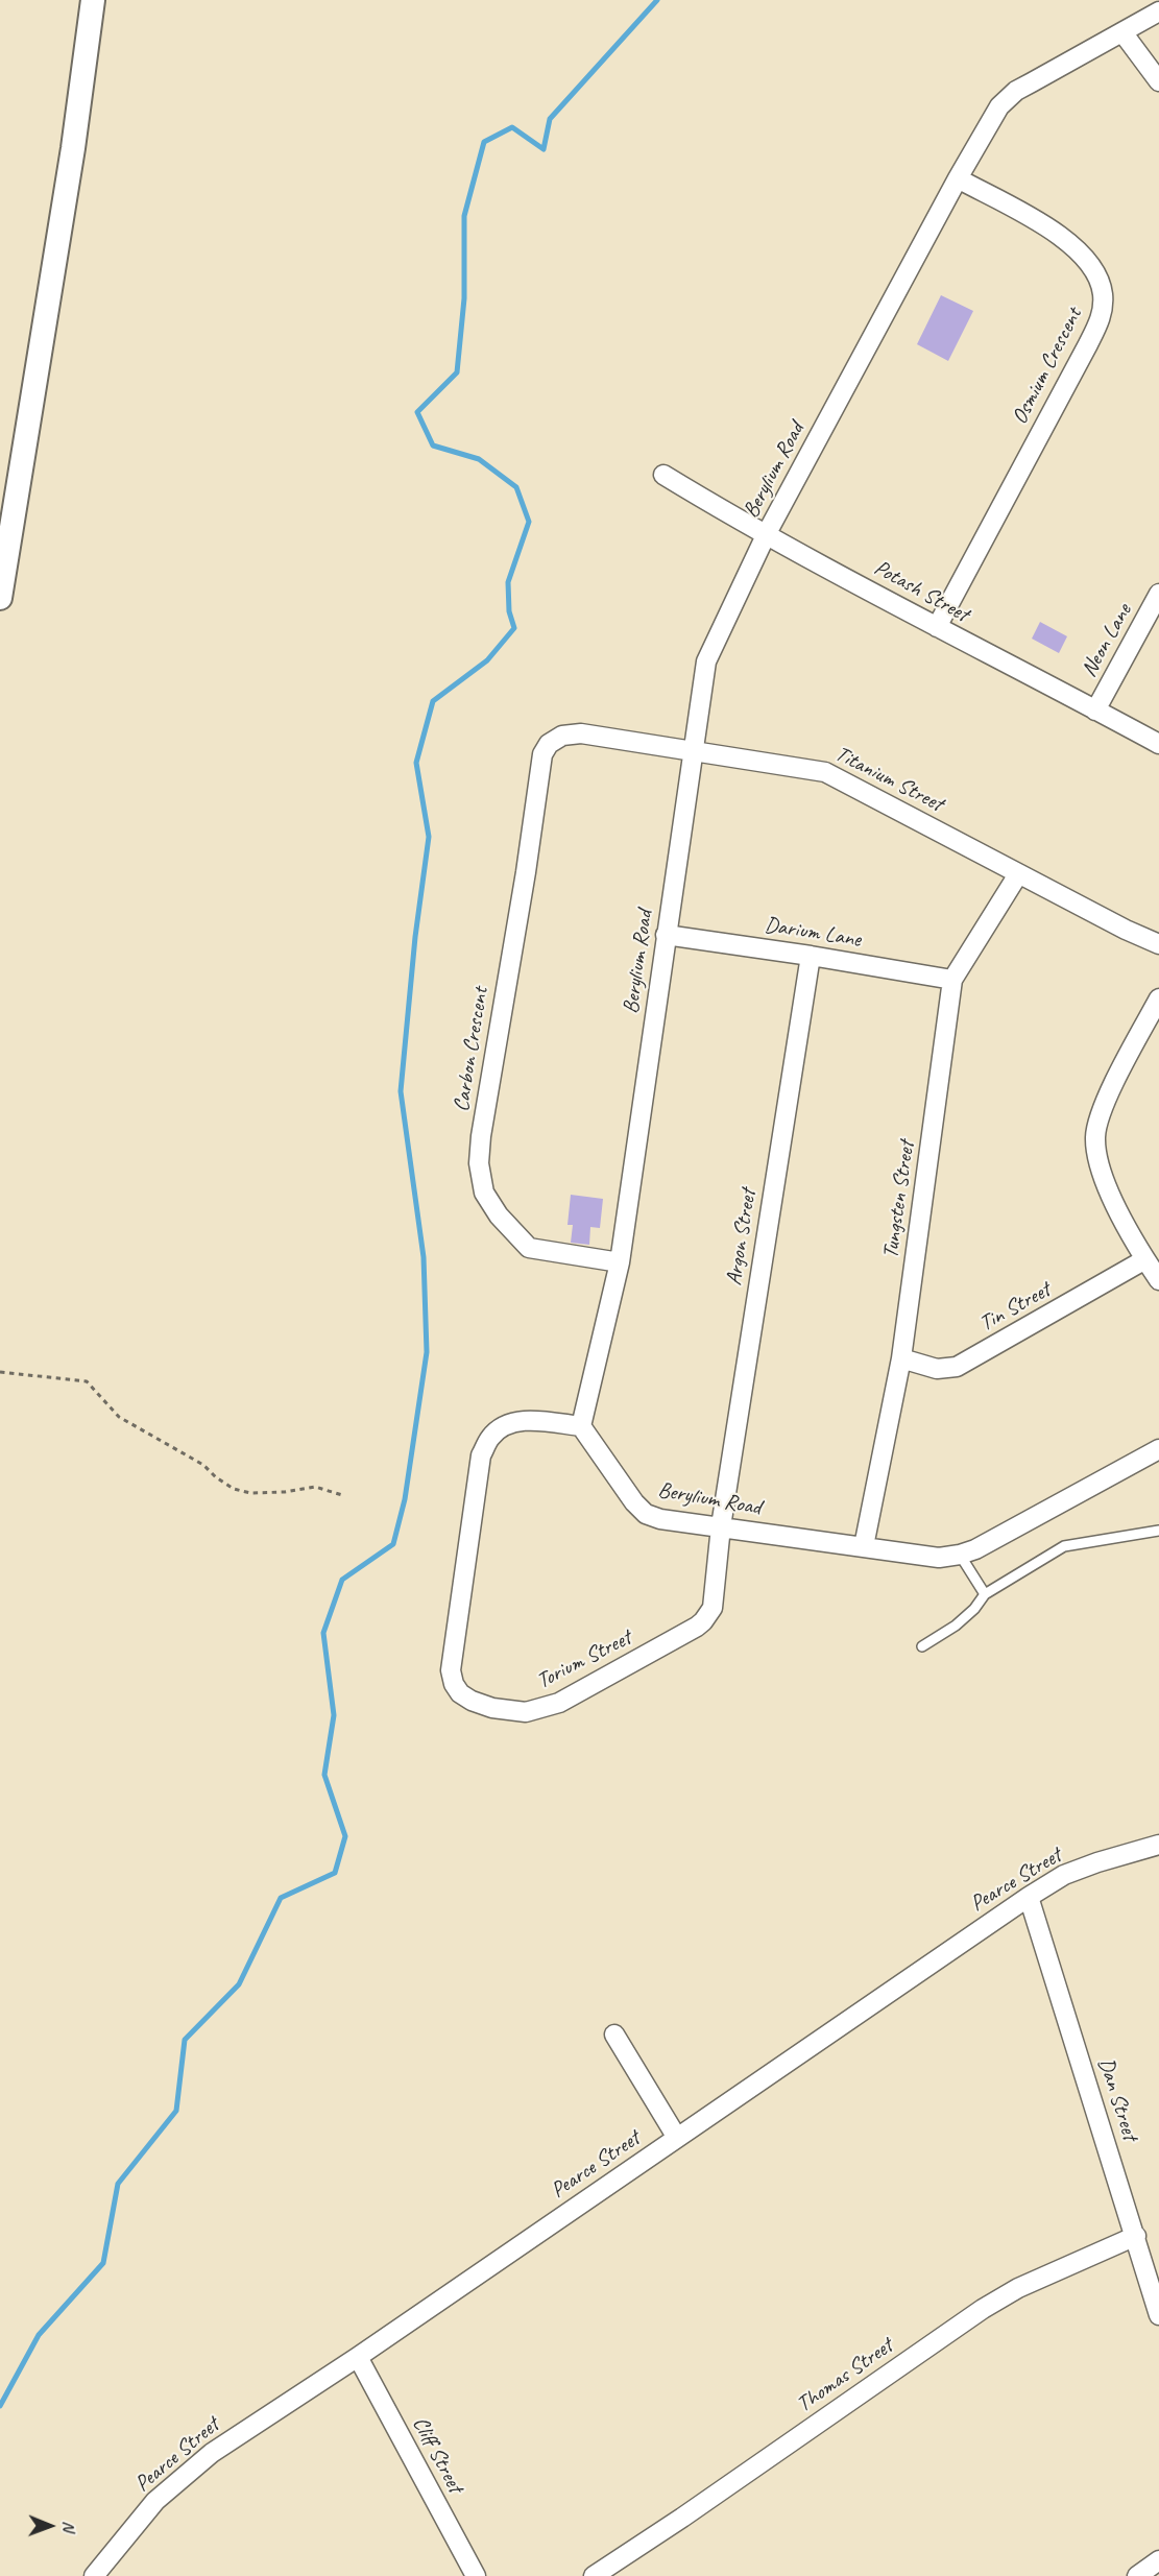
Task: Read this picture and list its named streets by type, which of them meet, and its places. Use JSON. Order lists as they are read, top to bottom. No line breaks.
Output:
{"streets":{"street":["Osmium Crescent","Berylium Road","Potash Street","Neon Lane","Titanium Street","Darium Lane","Carbon Crescent","Tungsten Street","Argon Street","Tin Street","Torium Street","Pearce Street","Dan Street","Thomas Street","Cliff Street"]},"crossings":[["Osmium Crescent","Berylium Road"],["Osmium Crescent","Potash Street"],["Berylium Road","Potash Street"],["Berylium Road","Titanium Street"],["Berylium Road","Darium Lane"],["Berylium Road","Carbon Crescent"],["Berylium Road","Tungsten Street"],["Berylium Road","Argon Street"],["Berylium Road","Torium Street"],["Potash Street","Neon Lane"],["Titanium Street","Carbon Crescent"],["Titanium Street","Tungsten Street"],["Darium Lane","Tungsten Street"],["Darium Lane","Argon Street"],["Tungsten Street","Tin Street"],["Argon Street","Torium Street"],["Pearce Street","Dan Street"],["Pearce Street","Cliff Street"],["Dan Street","Thomas Street"]],"north":"right"}
